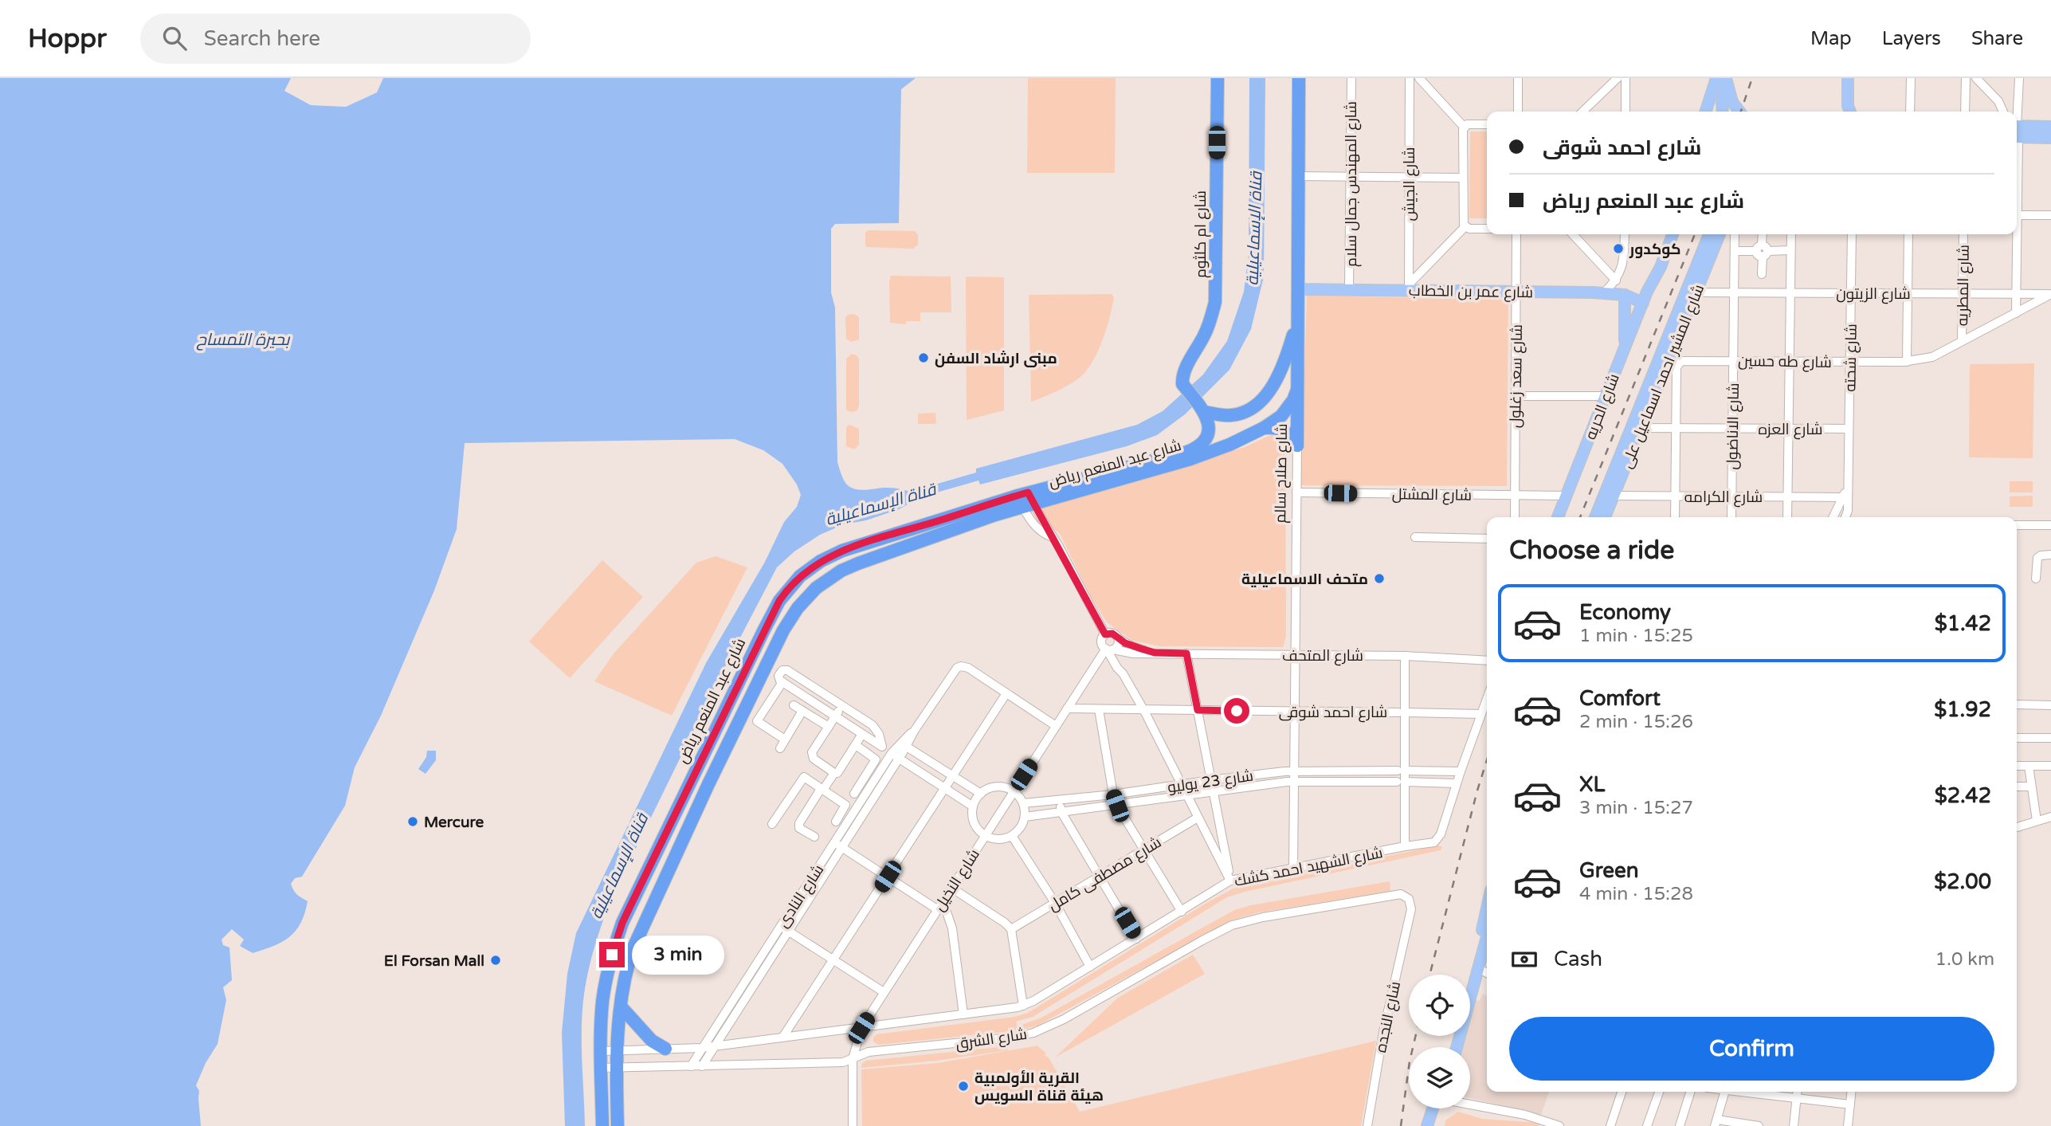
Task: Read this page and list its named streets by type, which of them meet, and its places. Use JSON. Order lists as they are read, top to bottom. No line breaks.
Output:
{"streets":{"highway":["شارع ام كلثوم","شارع عبد المنعم رياض","شارع صلاح سالم"],"main road":["شارع عمر بن الخطاب","شارع المشير احمد اسماعيل على","شارع الحريه"],"street":["شارع المهندس جمال سلام","شارع الجيش","شارع المطريه","شارع الزيتون","شارع شحته","شارع طه حسين","شارع سعد زغلول","شارع الاناضول","شارع العزه","شارع المشتل","شارع الكرامه","شارع المتحف","شارع احمد شوقى","شارع 23 يوليو","شارع الشهيد احمد كشك","شارع مصطفى كامل","شارع النخيل","شارع النادى","شارع النجده","شارع الشرق"]},"crossings":[["شارع المهندس جمال سلام","شارع عمر بن الخطاب"],["شارع الجيش","شارع عمر بن الخطاب"],["شارع ام كلثوم","شارع عبد المنعم رياض"],["شارع المطريه","شارع الزيتون"],["شارع المطريه","شارع طه حسين"],["شارع عمر بن الخطاب","شارع سعد زغلول"],["شارع عمر بن الخطاب","شارع الحريه"],["شارع عمر بن الخطاب","شارع صلاح سالم"],["شارع الزيتون","شارع شحته"],["شارع الزيتون","شارع طه حسين"],["شارع الزيتون","شارع المشير احمد اسماعيل على"],["شارع الزيتون","شارع الاناضول"],["شارع شحته","شارع طه حسين"],["شارع شحته","شارع العزه"],["شارع شحته","شارع الكرامه"],["شارع طه حسين","شارع الاناضول"],["شارع طه حسين","شارع العزه"],["شارع سعد زغلول","شارع المشتل"],["شارع المشير احمد اسماعيل على","شارع العزه"],["شارع المشير احمد اسماعيل على","شارع الكرامه"],["شارع الحريه","شارع المشتل"],["شارع الاناضول","شارع العزه"],["شارع الاناضول","شارع الكرامه"],["شارع عبد المنعم رياض","شارع صلاح سالم"],["شارع عبد المنعم رياض","شارع الشرق"],["شارع صلاح سالم","شارع المشتل"],["شارع صلاح سالم","شارع المتحف"],["شارع صلاح سالم","شارع احمد شوقى"],["شارع صلاح سالم","شارع 23 يوليو"],["شارع صلاح سالم","شارع الشهيد احمد كشك"],["شارع المتحف","شارع النخيل"],["شارع احمد شوقى","شارع النخيل"],["شارع 23 يوليو","شارع الشهيد احمد كشك"],["شارع الشهيد احمد كشك","شارع النخيل"],["شارع الشهيد احمد كشك","شارع النادى"],["شارع النخيل","شارع النادى"],["شارع النخيل","شارع الشرق"],["شارع النادى","شارع الشرق"],["شارع النجده","شارع الشرق"]],"water":["قناة الإسماعيلية","بحيرة التمساح"],"places":["كوكدور","مبنى ارشاد السفن","متحف الاسماعيلية","Mercure","El Forsan Mall","القرية الأولمبية هيئة قناة السويس"],"page":{"header":"Hoppr","search":"Search here","nav":["Map","Layers","Share"],"banner":["شارع احمد شوقى","شارع عبد المنعم رياض"],"heading":"Choose a ride","list":[{"name":"Economy","note":"1 min · 15:25","value":"$1.42"},{"name":"Comfort","note":"2 min · 15:26","value":"$1.92"},{"name":"XL","note":"3 min · 15:27","value":"$2.42"},{"name":"Green","note":"4 min · 15:28","value":"$2.00"}],"pay":["Cash","1.0 km"],"bubble":"3 min","buttons":"Confirm"}}
